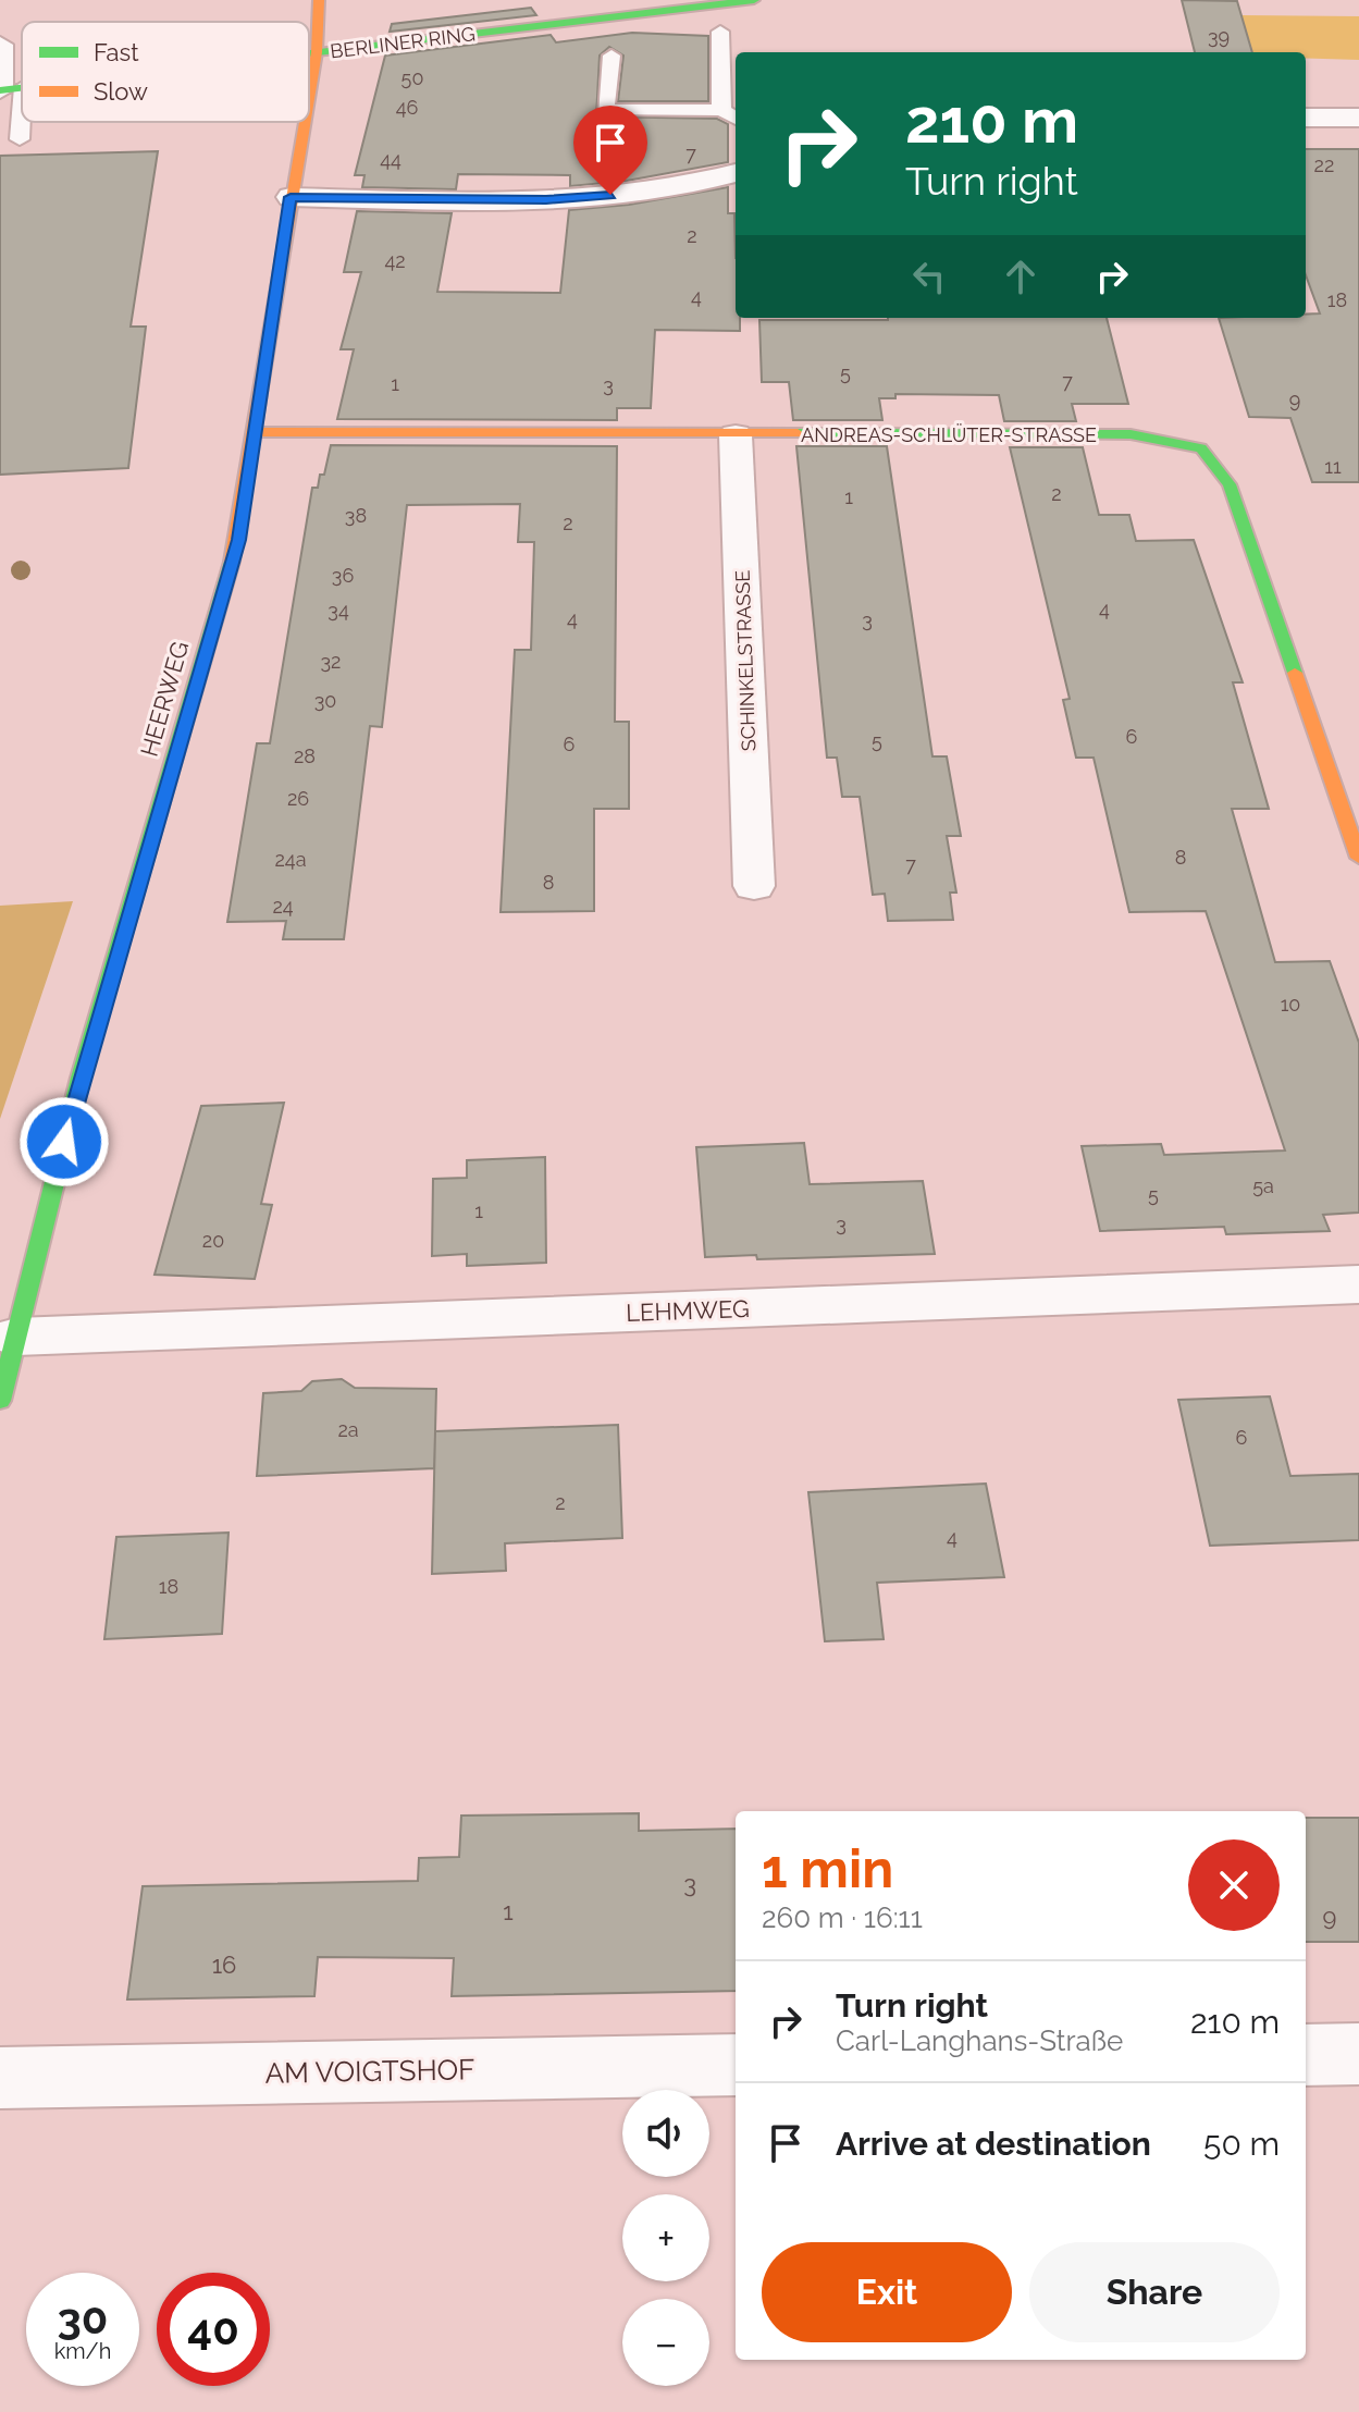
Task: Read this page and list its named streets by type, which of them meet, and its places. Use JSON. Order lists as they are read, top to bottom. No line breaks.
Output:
{"streets":{"street":["BERLINER RING","ANDREAS-SCHLÜTER-STRASSE","SCHINKELSTRASSE","HEERWEG","LEHMWEG","AM VOIGTSHOF"]},"crossings":[["BERLINER RING","HEERWEG"],["ANDREAS-SCHLÜTER-STRASSE","SCHINKELSTRASSE"],["ANDREAS-SCHLÜTER-STRASSE","HEERWEG"],["HEERWEG","LEHMWEG"]],"house_numbers":["39","50","46","7","44","22","2","42","4","18","5","7","1","3","9","11","2","1","38","2","36","4","34","4","3","32","30","6","5","6","28","26","8","24a","7","8","24","10","5a","5","1","3","20","2a","6","2","4","18","3","1","9","16"],"legend":["Fast","Slow"],"page":{"turn":["210 m","Turn right"],"heading":["1 min","260 m · 16:11"],"list":[{"name":"Turn right","note":"Carl-Langhans-Straße","value":"210 m"},{"name":"Arrive at destination","value":"50 m"}],"map_buttons":["+","−"],"buttons":["Exit","Share"],"speed":"30 km/h","limit":"40"}}
